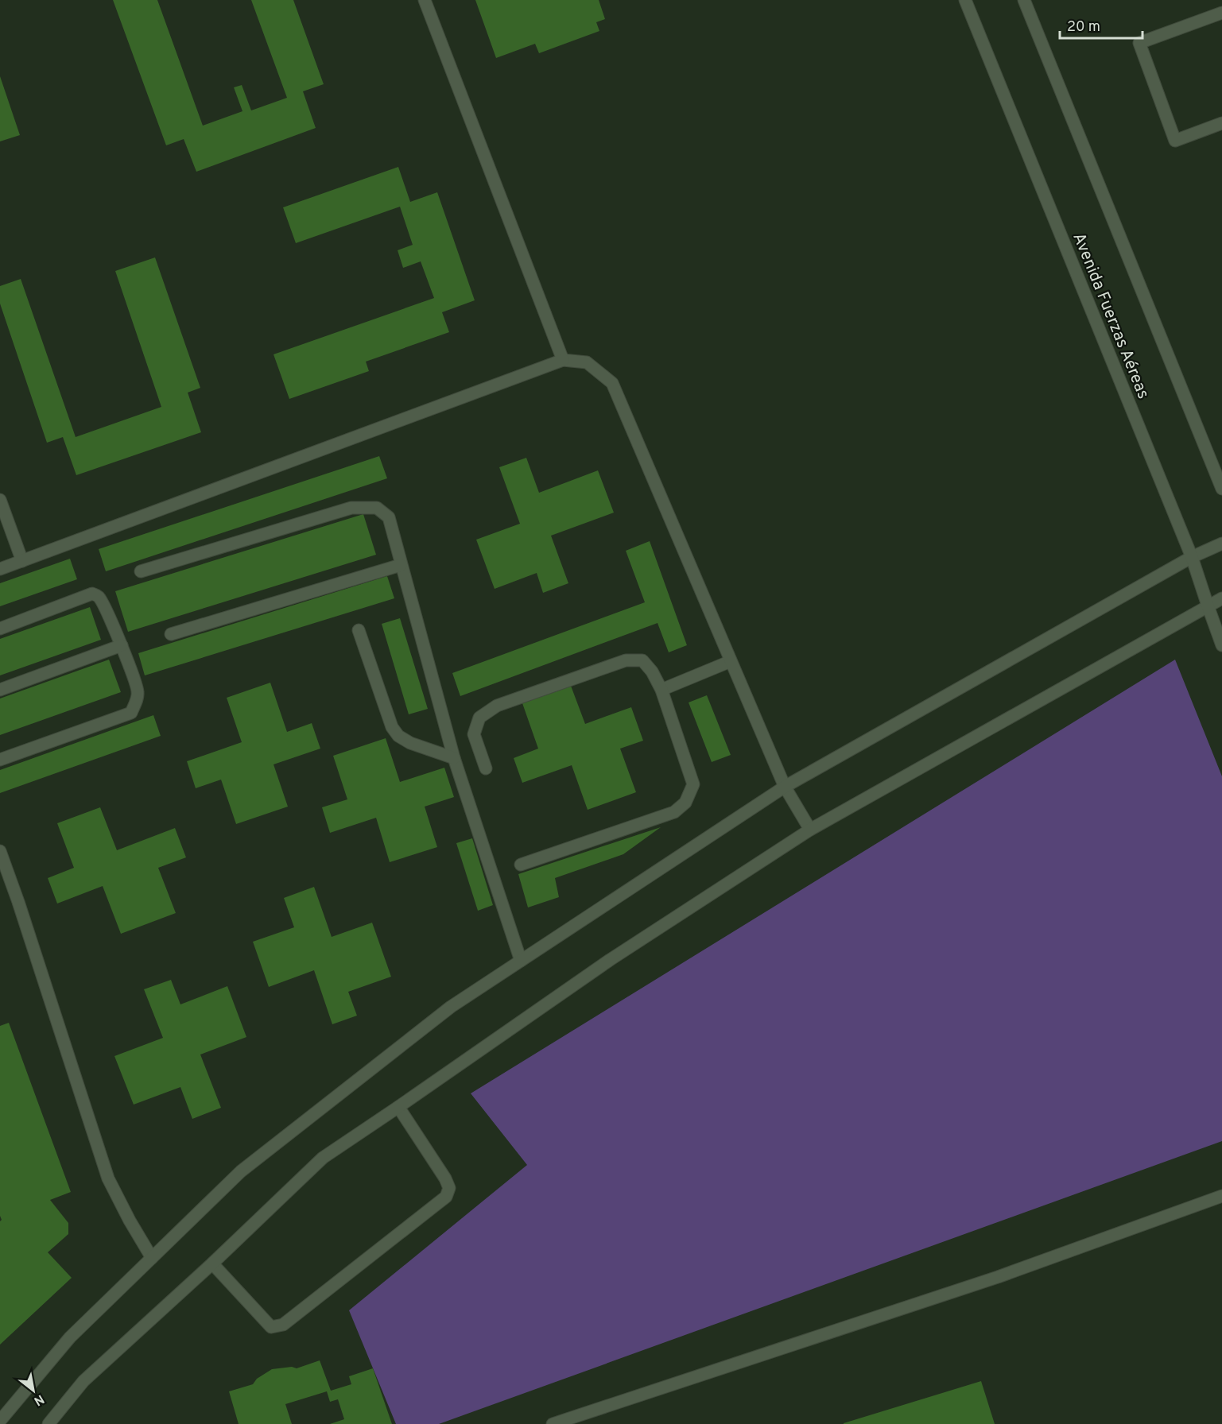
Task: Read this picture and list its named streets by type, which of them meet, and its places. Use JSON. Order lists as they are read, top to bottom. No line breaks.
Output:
{"streets":{"street":["Avenida Fuerzas Aéreas"]},"scale_bar":"20 m","north":"bottom right"}
